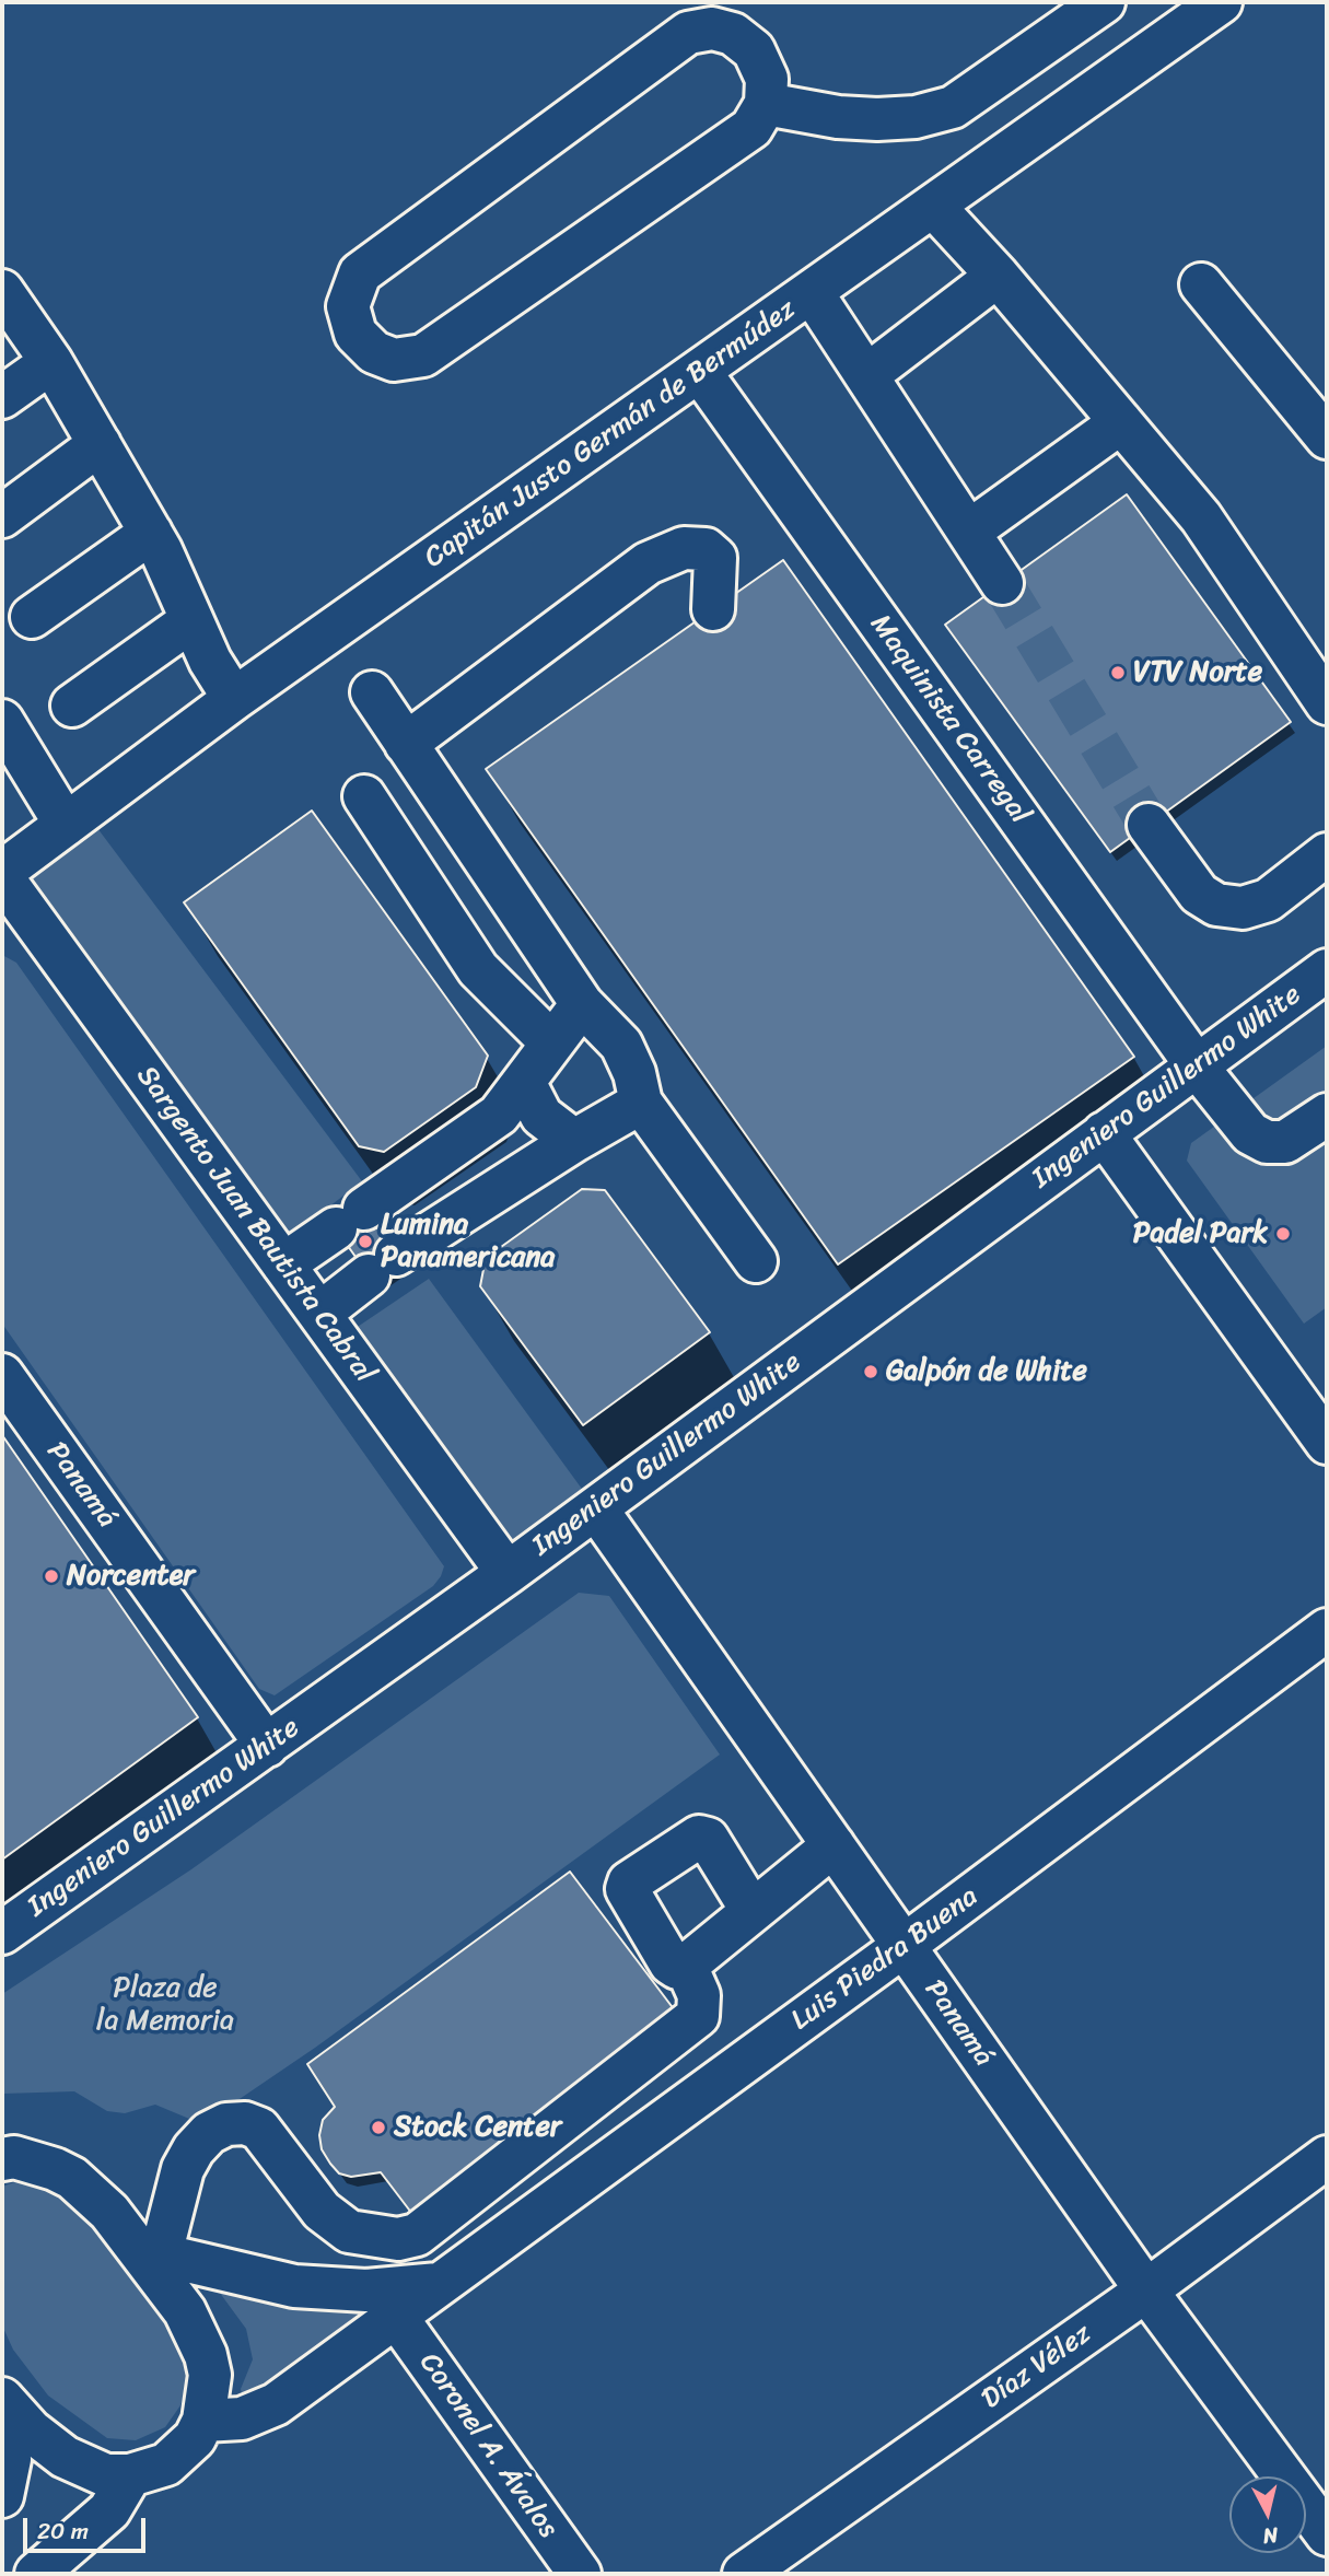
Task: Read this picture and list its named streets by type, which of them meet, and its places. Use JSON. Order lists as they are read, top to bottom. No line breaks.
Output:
{"streets":{"street":["Capitán Justo Germán de Bermúdez","Maquinista Carregal","Ingeniero Guillermo White","Sargento Juan Bautista Cabral","Panamá","Luis Piedra Buena","Díaz Vélez","Coronel A. Ávalos"]},"crossings":[["Capitán Justo Germán de Bermúdez","Maquinista Carregal"],["Capitán Justo Germán de Bermúdez","Sargento Juan Bautista Cabral"],["Maquinista Carregal","Ingeniero Guillermo White"],["Ingeniero Guillermo White","Sargento Juan Bautista Cabral"],["Ingeniero Guillermo White","Panamá"],["Panamá","Luis Piedra Buena"],["Panamá","Díaz Vélez"],["Luis Piedra Buena","Coronel A. Ávalos"]],"parks":["Plaza de la Memoria"],"places":["VTV Norte","Padel Park","Lumina Panamericana","Galpón de White","Norcenter","Stock Center"],"scale_bar":"20 m","north":"bottom"}
